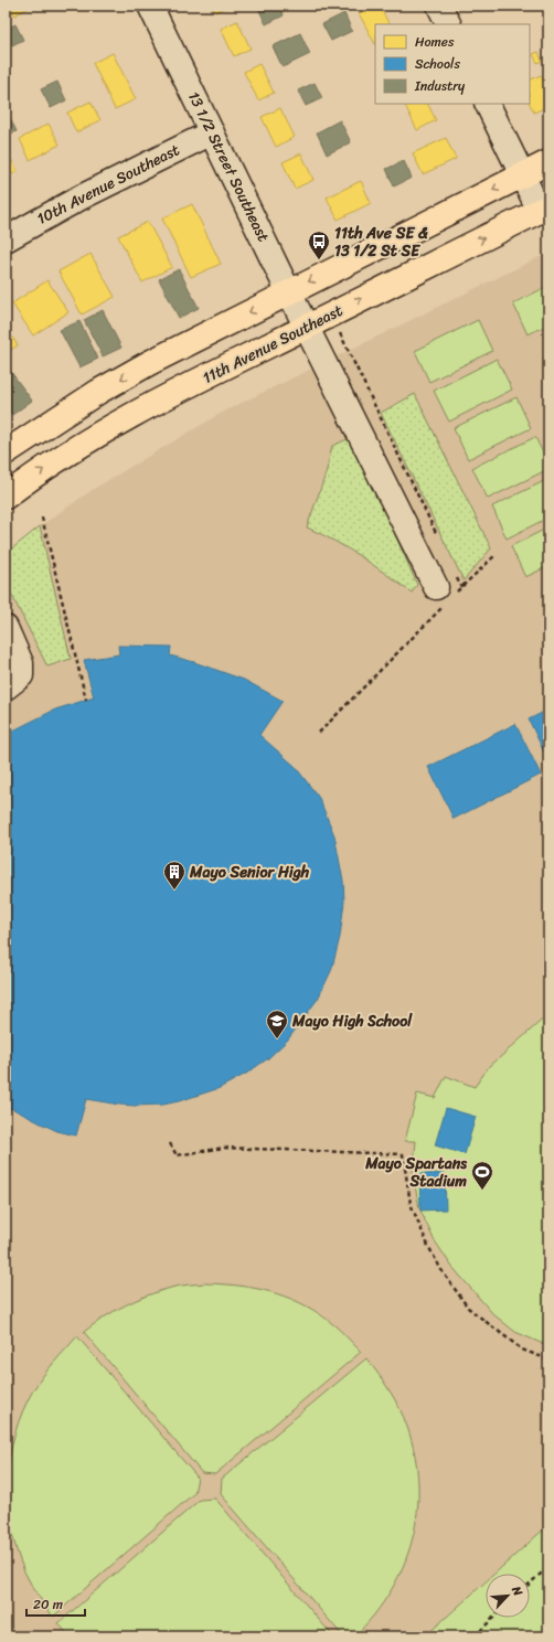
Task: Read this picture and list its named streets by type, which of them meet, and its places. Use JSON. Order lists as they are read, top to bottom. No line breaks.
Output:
{"streets":{"main road":["11th Avenue Southeast"],"street":["13 1/2 Street Southeast","10th Avenue Southeast"]},"crossings":[["13 1/2 Street Southeast","10th Avenue Southeast"],["13 1/2 Street Southeast","11th Avenue Southeast"]],"places":{"bus stop":["11th Ave SE & 13 1/2 St SE"],"building":["Mayo Senior High"],"school or university":["Mayo High School"],"sports":["Mayo Spartans Stadium"]},"legend":["Homes","Schools","Industry"],"scale_bar":"20 m","north":"top right"}
